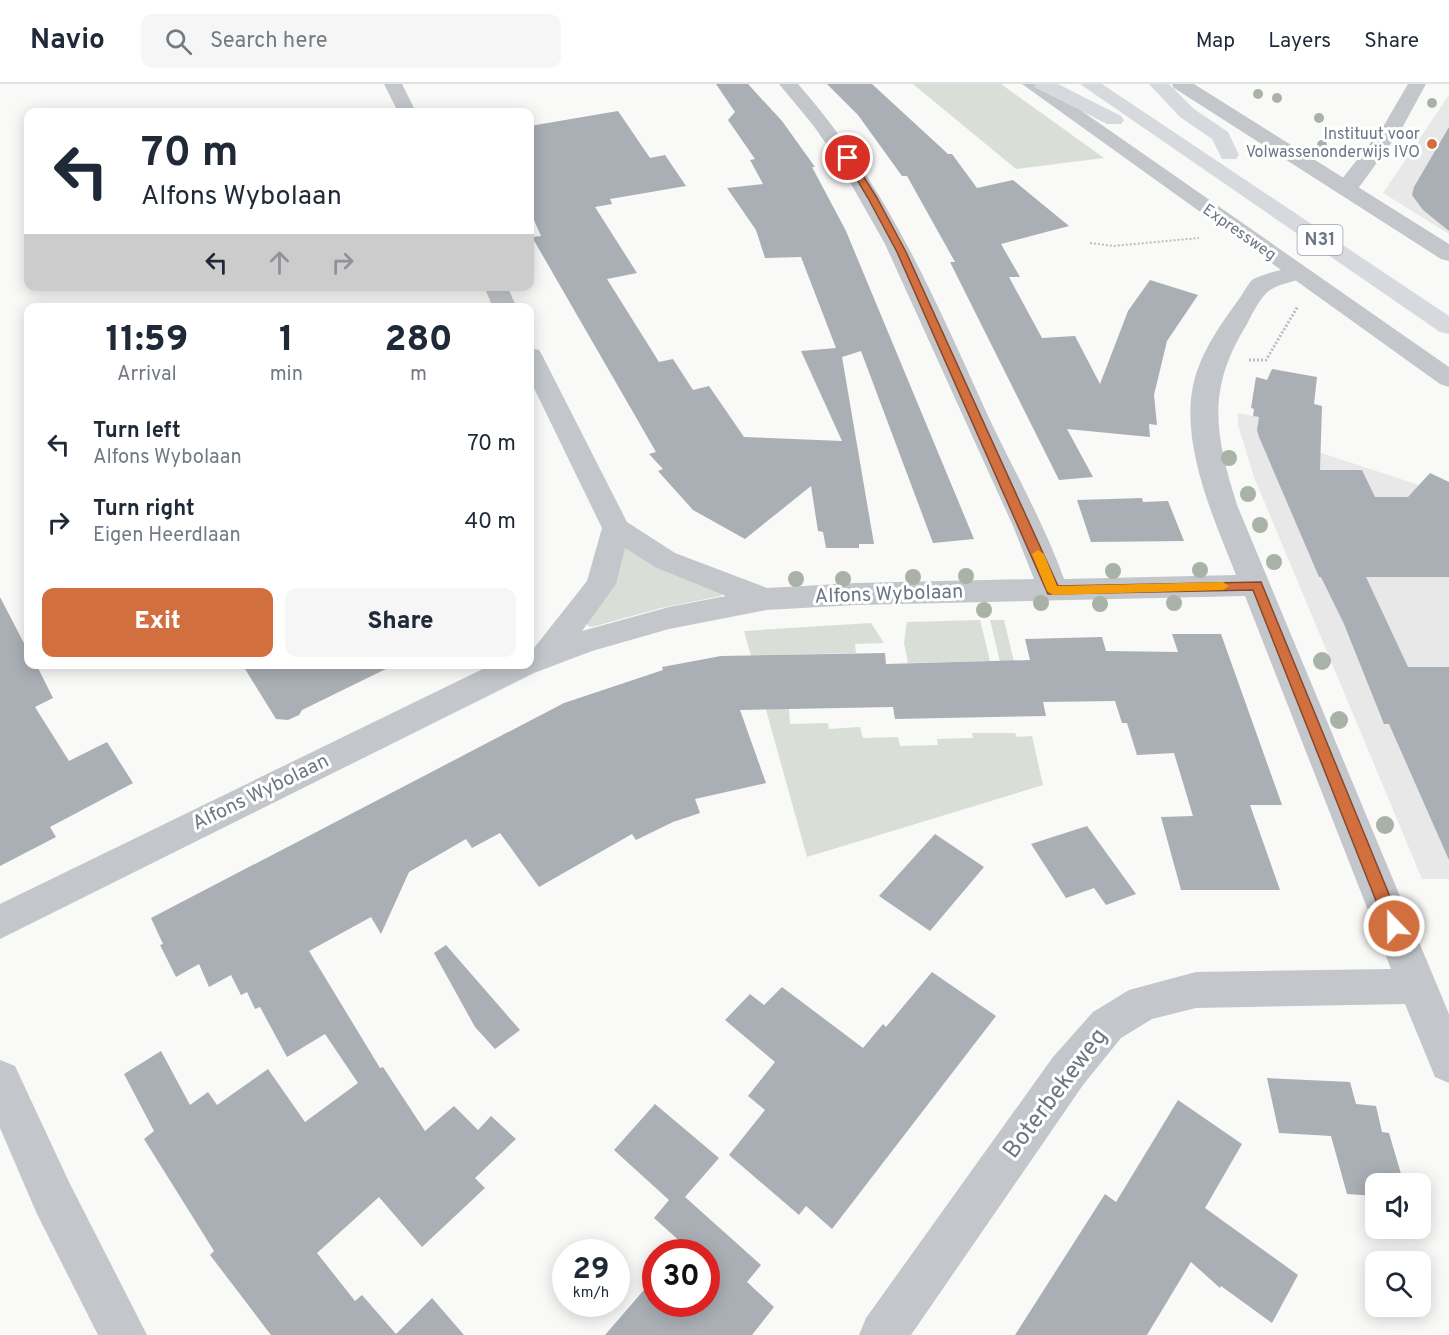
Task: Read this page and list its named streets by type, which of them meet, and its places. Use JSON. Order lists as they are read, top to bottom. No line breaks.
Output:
{"streets":{"highway":["N31"],"street":["Expressweg","Alfons Wybolaan","Boterbekeweg"]},"places":["Instituut voor Volwassenonderwijs IVO"],"page":{"header":"Navio","search":"Search here","nav":["Map","Layers","Share"],"turn":["70 m","Alfons Wybolaan"],"eta":["11:59","Arrival","1","min","280","m"],"list":[{"name":"Turn left","note":"Alfons Wybolaan","value":"70 m"},{"name":"Turn right","note":"Eigen Heerdlaan","value":"40 m"}],"buttons":["Exit","Share"],"speed":"29 km/h","limit":"30"}}
